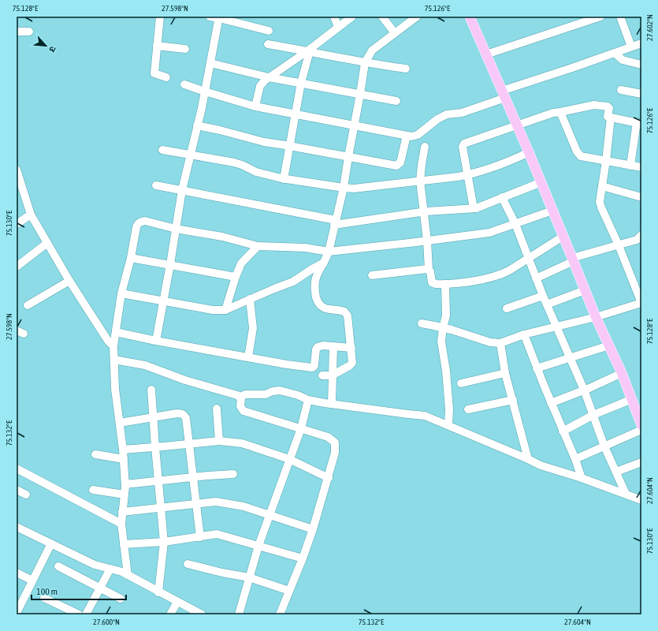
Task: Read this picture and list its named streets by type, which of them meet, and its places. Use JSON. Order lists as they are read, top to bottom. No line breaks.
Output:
{"scale_bar":"100 m","north":"bottom right","coordinates":["75.128°E","27.598°N","75.126°E","27.602°N","75.130°E","75.132°E","27.604°N","27.600°N"]}
